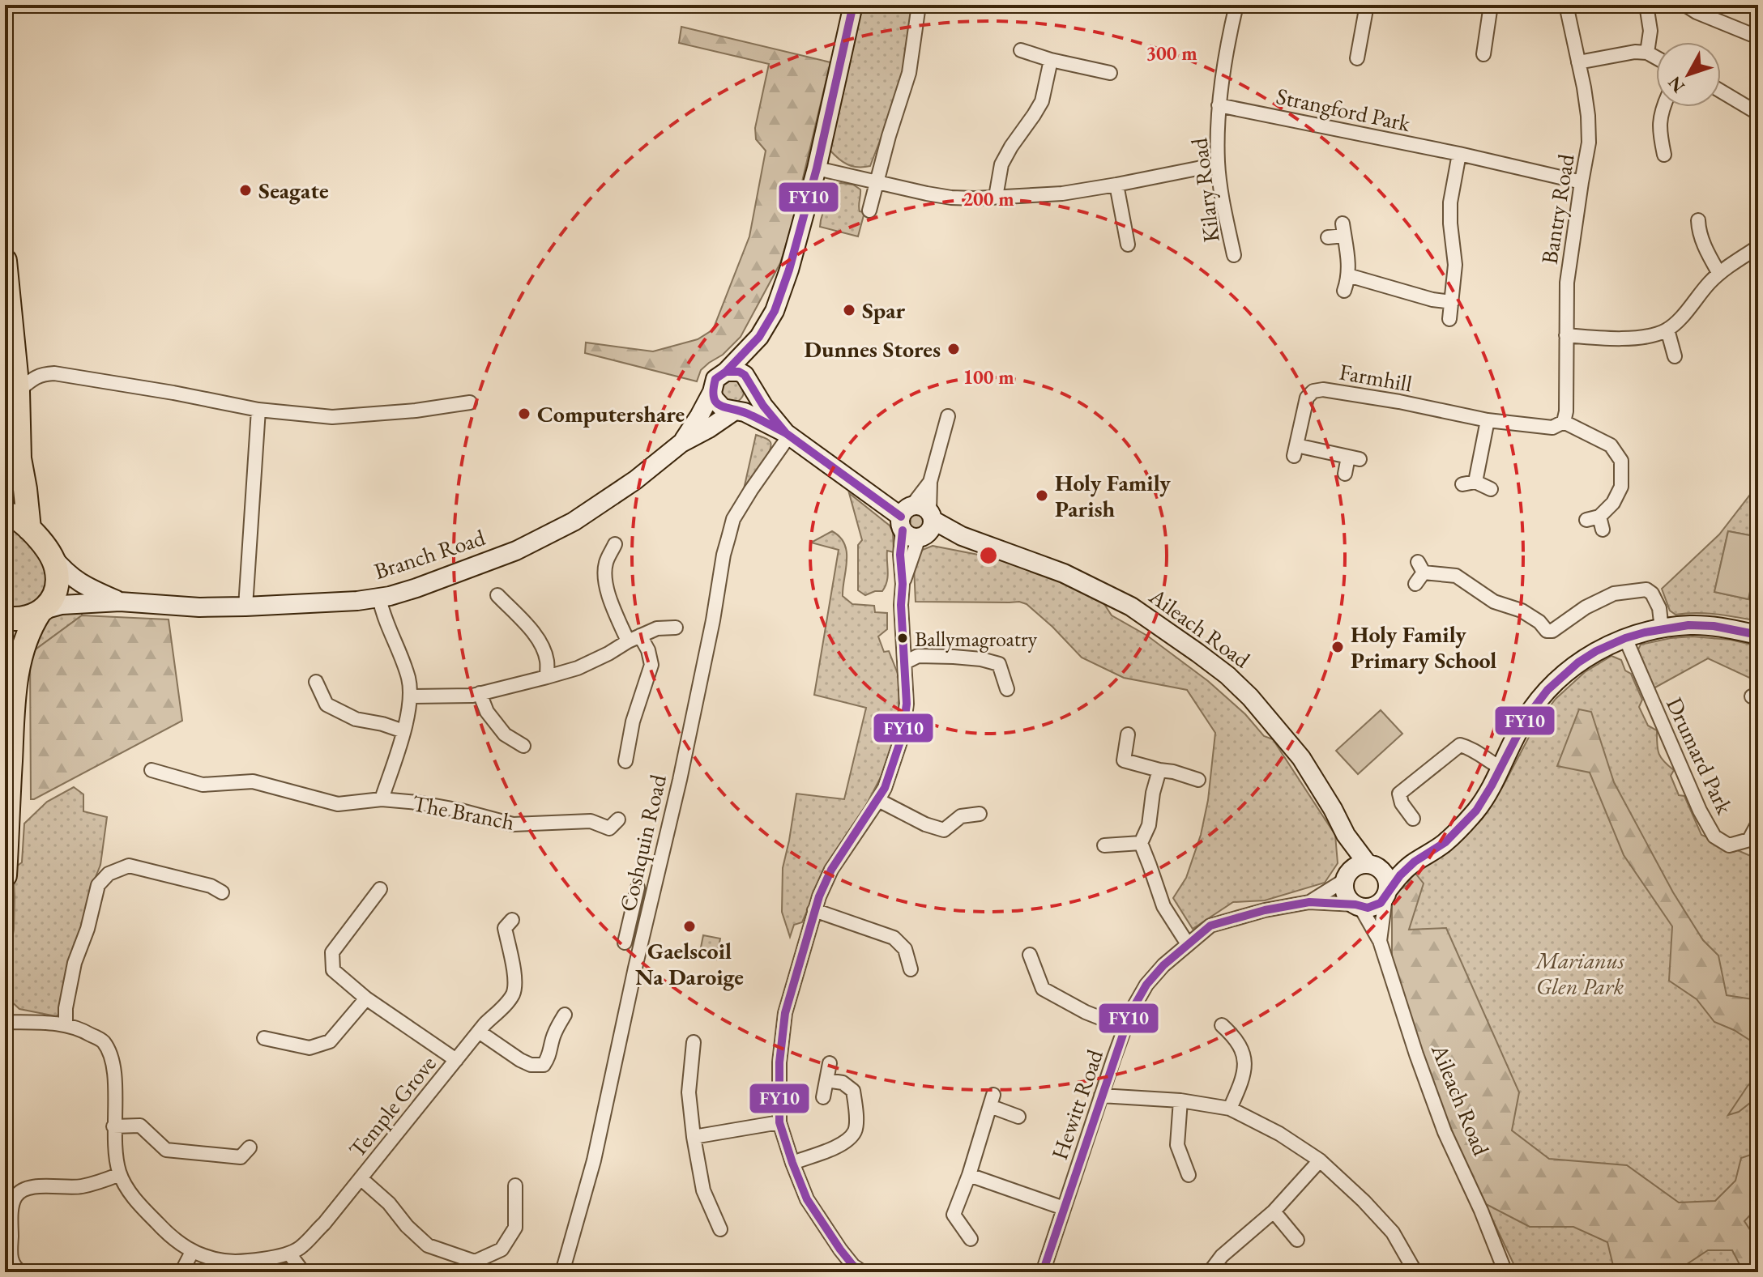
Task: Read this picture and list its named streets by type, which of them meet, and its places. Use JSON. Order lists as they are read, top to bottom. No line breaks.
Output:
{"streets":{"street":["Strangford Park","Kilary Road","Bantry Road","Farmhill","Branch Road","Aileach Road","Drumard Park","The Branch","Coshquin Road","Hewitt Road","Temple Grove"]},"crossings":[["Strangford Park","Kilary Road"],["Strangford Park","Bantry Road"],["Bantry Road","Farmhill"],["Branch Road","The Branch"],["Aileach Road","Hewitt Road"]],"parks":["Marianus Glen Park"],"places":["Seagate","Spar","Dunnes Stores","Computershare","Holy Family Parish","Ballymagroatry","Holy Family Primary School","Gaelscoil Na Daroige"],"lines":["transit line FY10"],"north":"bottom left","rings":["300 m","200 m","100 m"]}
